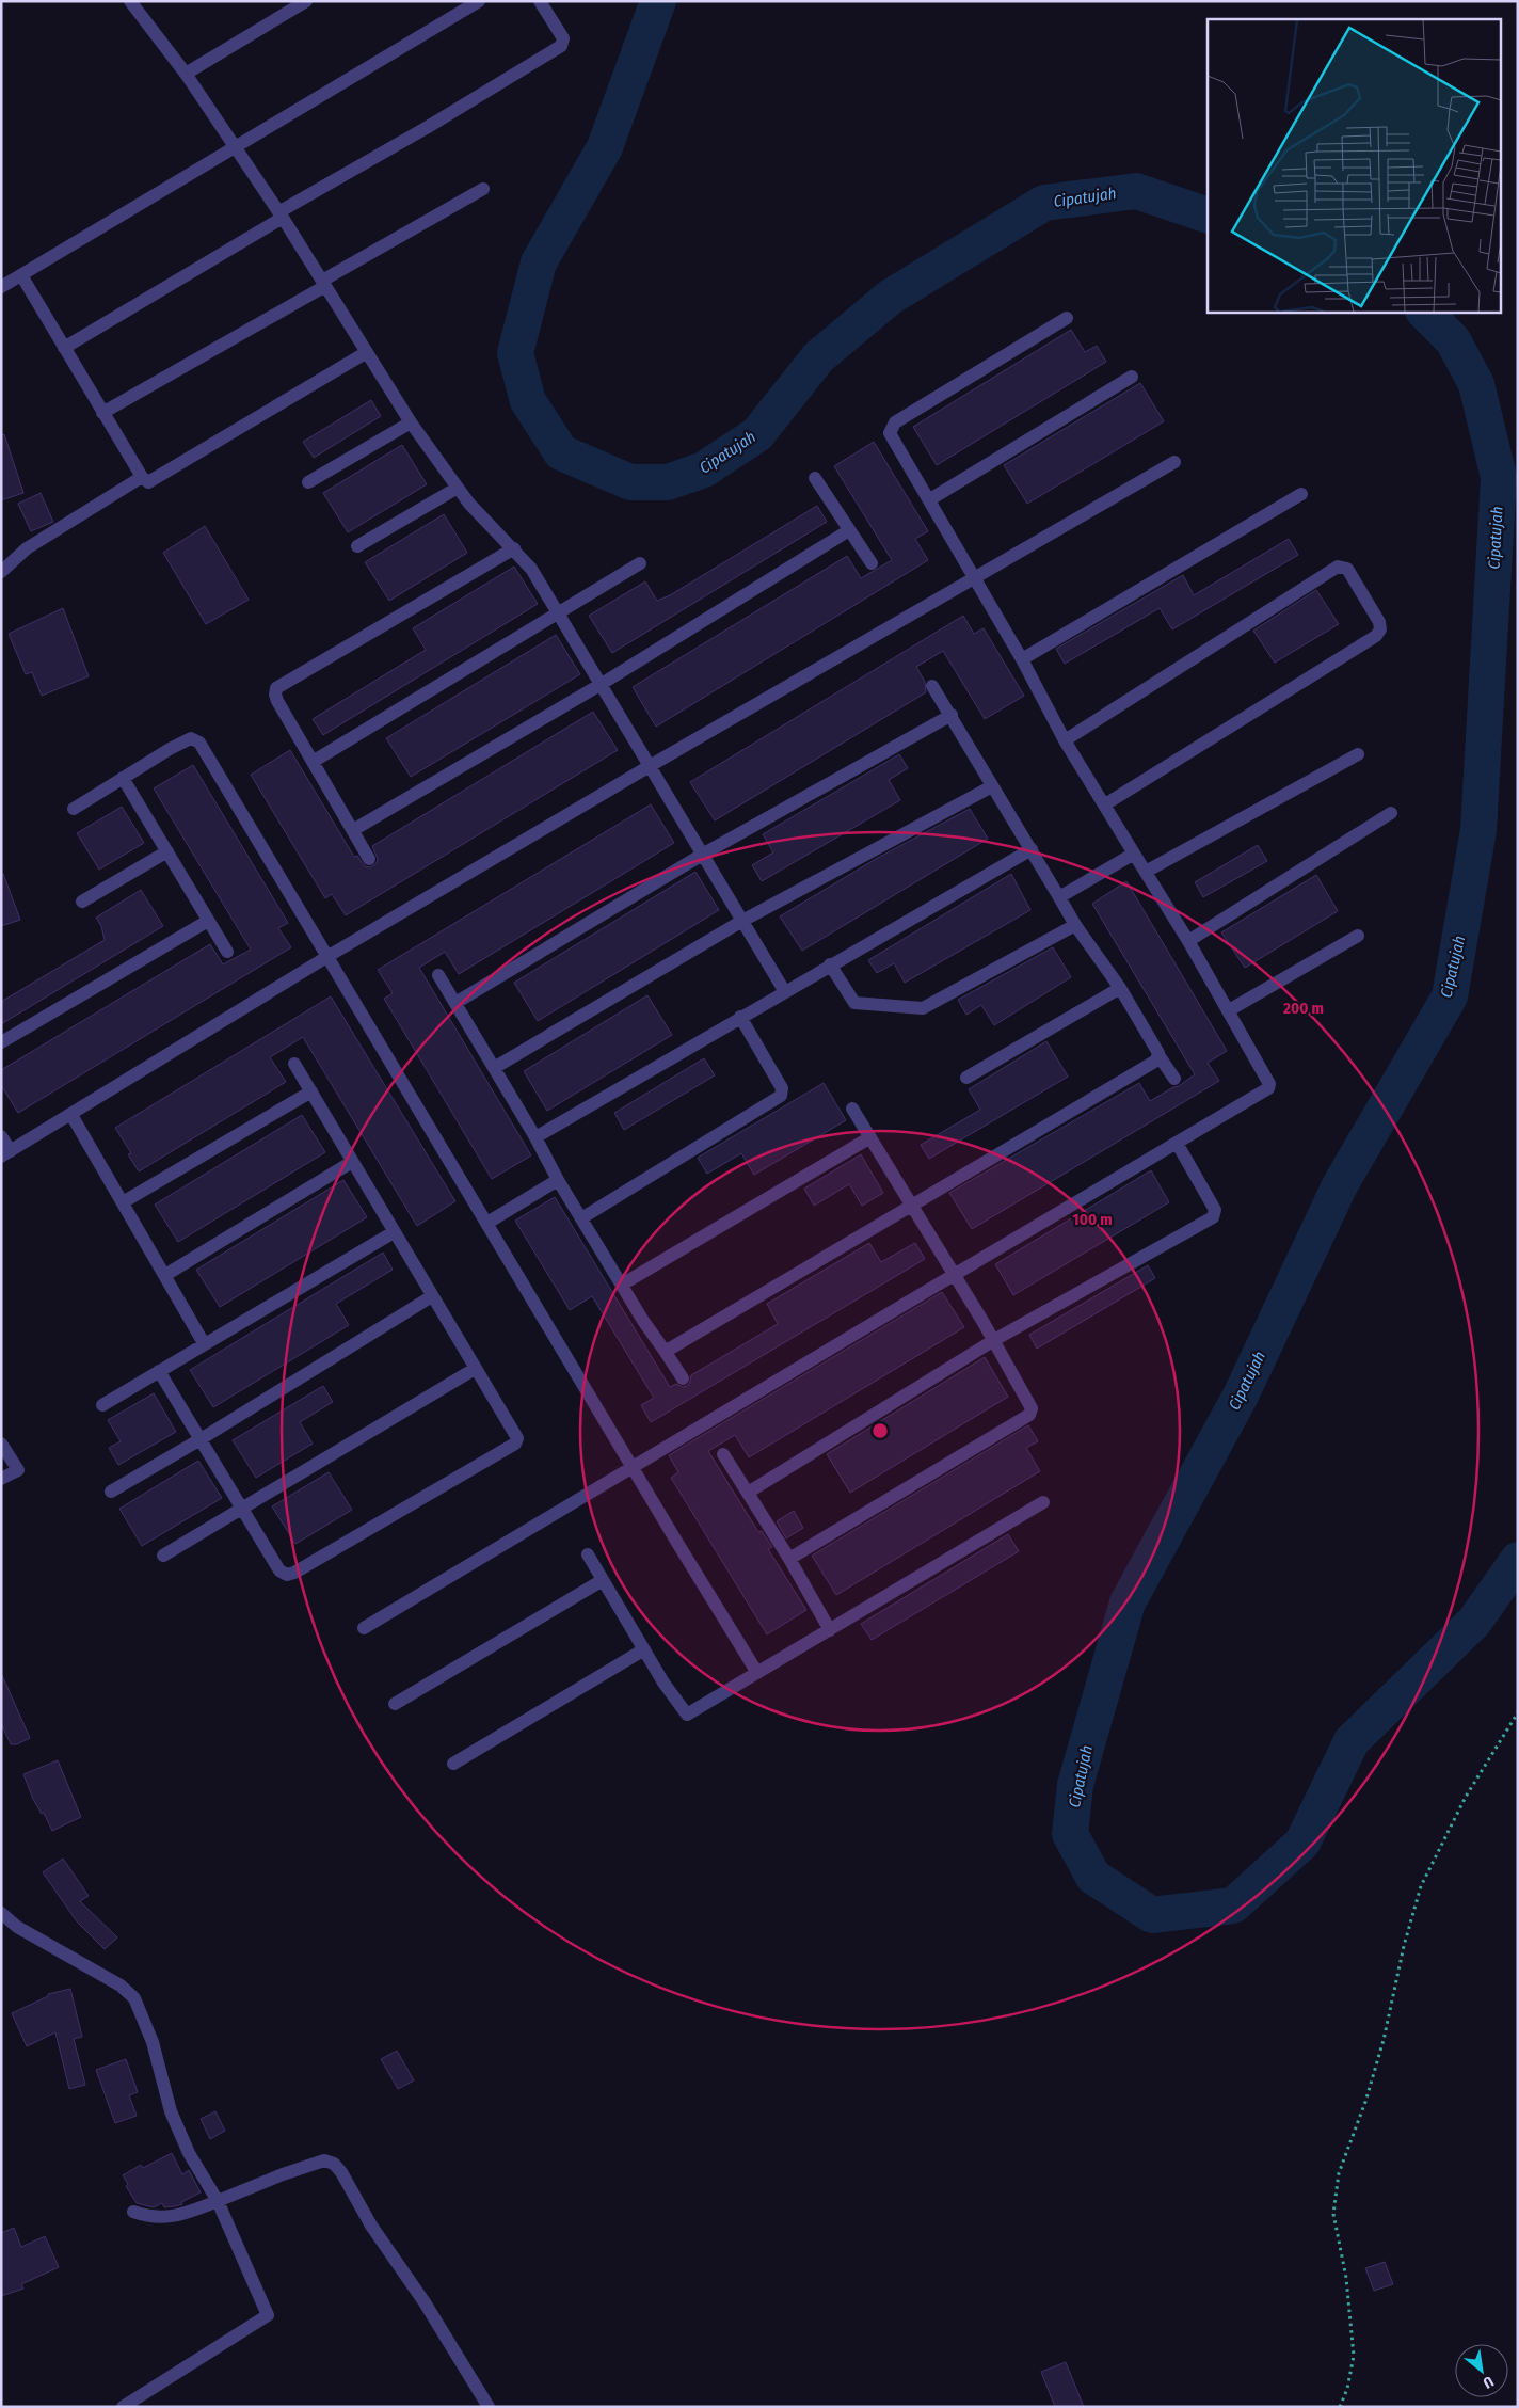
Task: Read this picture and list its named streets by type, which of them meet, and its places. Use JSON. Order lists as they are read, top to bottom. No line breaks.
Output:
{"water":["Cipatujah"],"north":"bottom right","rings":["200 m","100 m"]}
